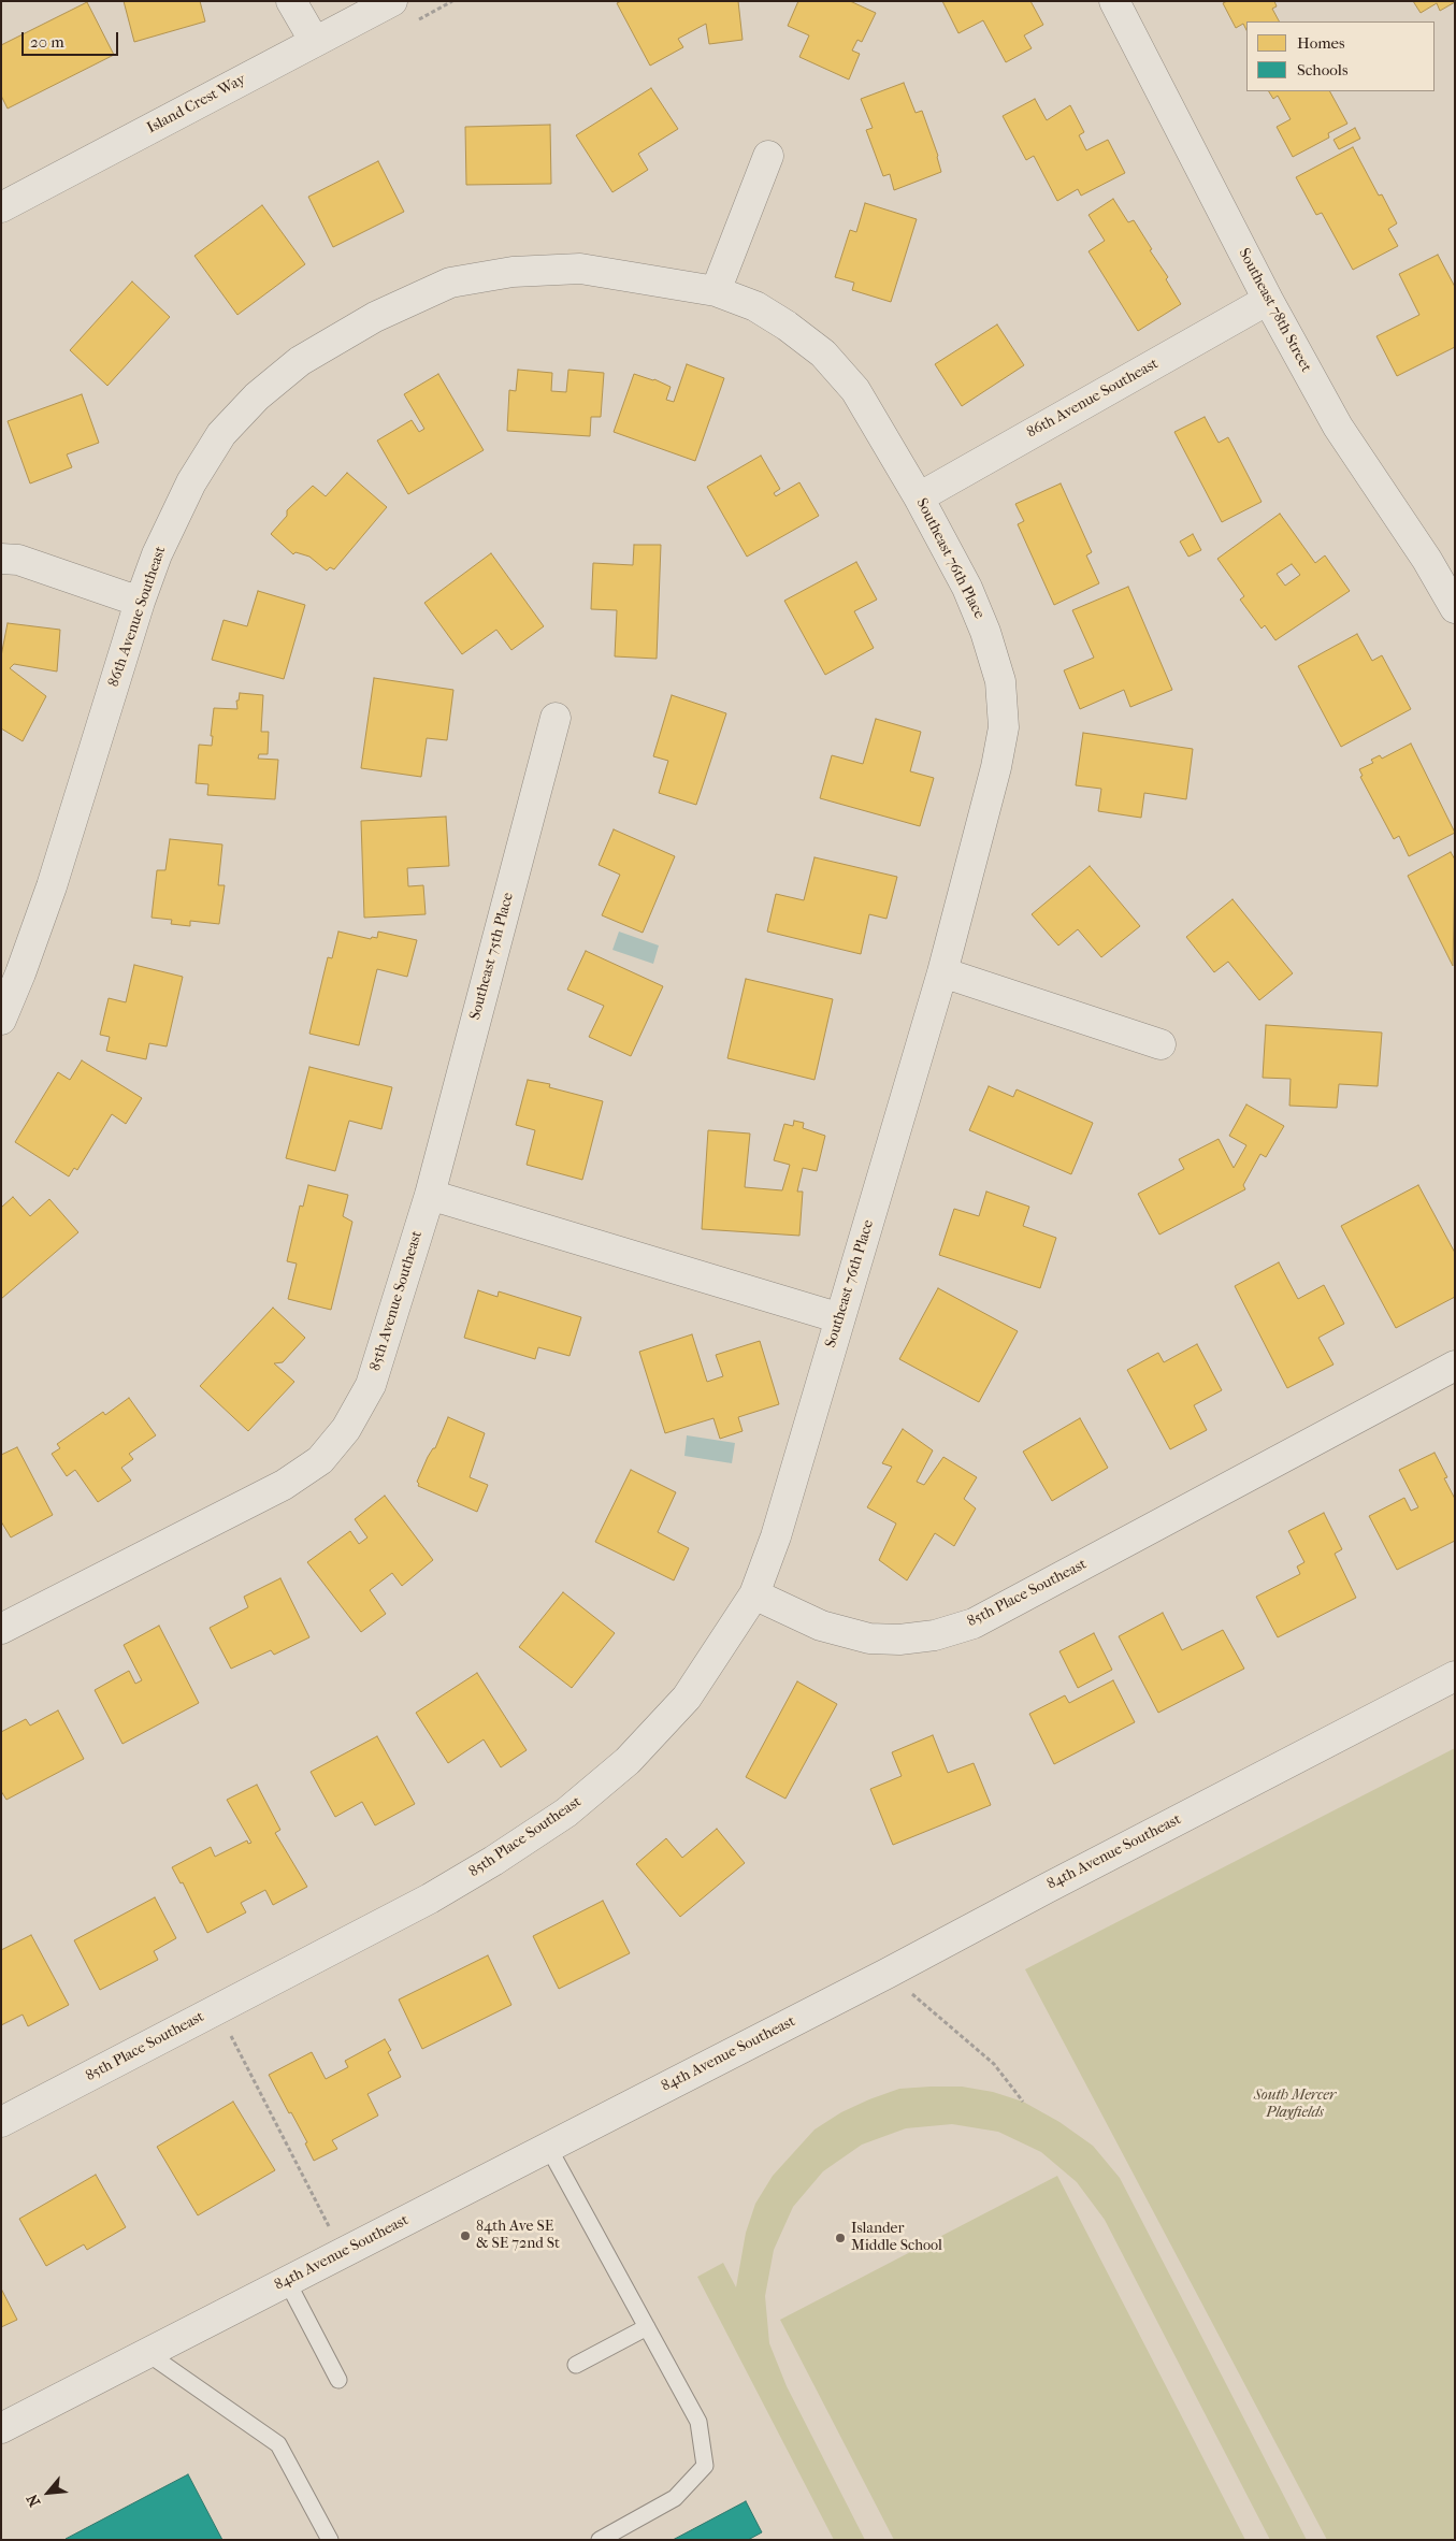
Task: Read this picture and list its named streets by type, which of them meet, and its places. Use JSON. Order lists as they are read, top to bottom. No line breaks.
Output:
{"streets":{"street":["Island Crest Way","Southeast 78th Street","86th Avenue Southeast","Southeast 76th Place","Southeast 75th Place","85th Avenue Southeast","85th Place Southeast","84th Avenue Southeast"]},"crossings":[["Southeast 78th Street","86th Avenue Southeast"],["86th Avenue Southeast","Southeast 76th Place"],["Southeast 76th Place","85th Place Southeast"],["Southeast 75th Place","85th Avenue Southeast"]],"parks":["South Mercer Playfields"],"places":["84th Ave SE & SE 72nd St","Islander Middle School"],"legend":["Homes","Schools"],"scale_bar":"20 m","north":"bottom left"}
